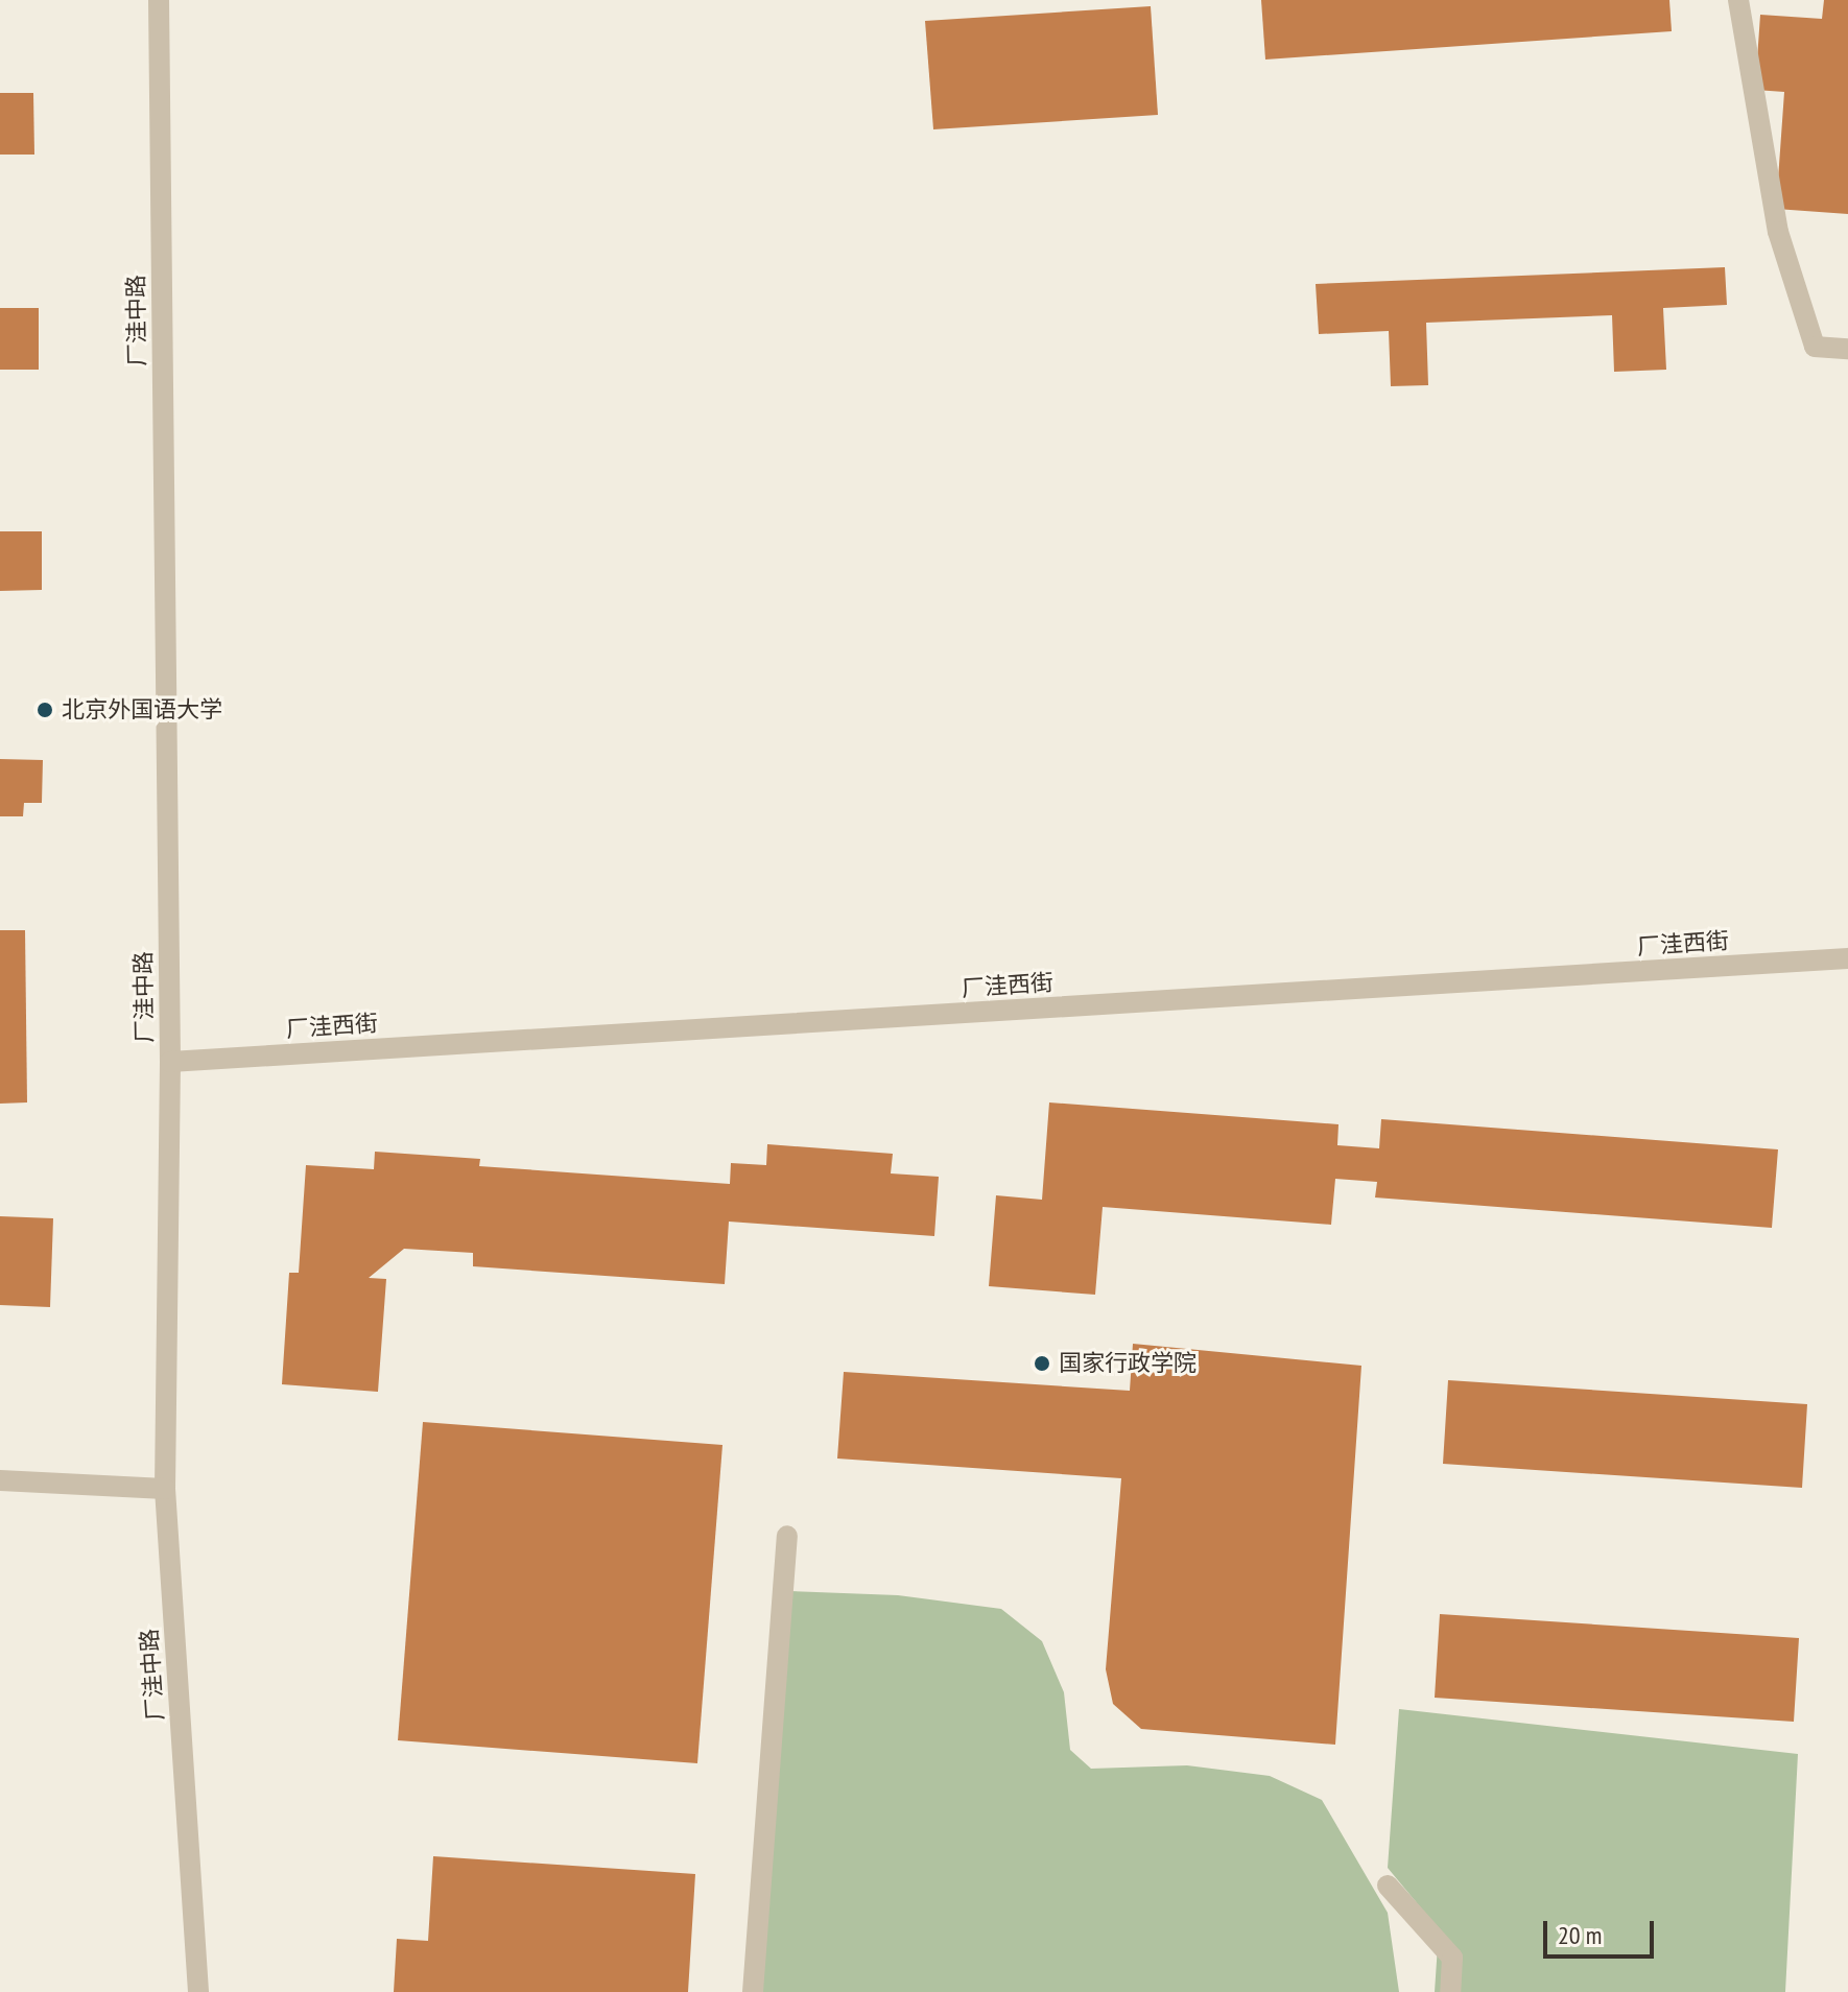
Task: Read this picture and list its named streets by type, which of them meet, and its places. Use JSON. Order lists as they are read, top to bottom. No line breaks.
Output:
{"streets":{"street":["厂洼中路","厂洼西街"]},"crossings":[["厂洼中路","厂洼西街"]],"places":["北京外国语大学","国家行政学院"],"scale_bar":"20 m"}
